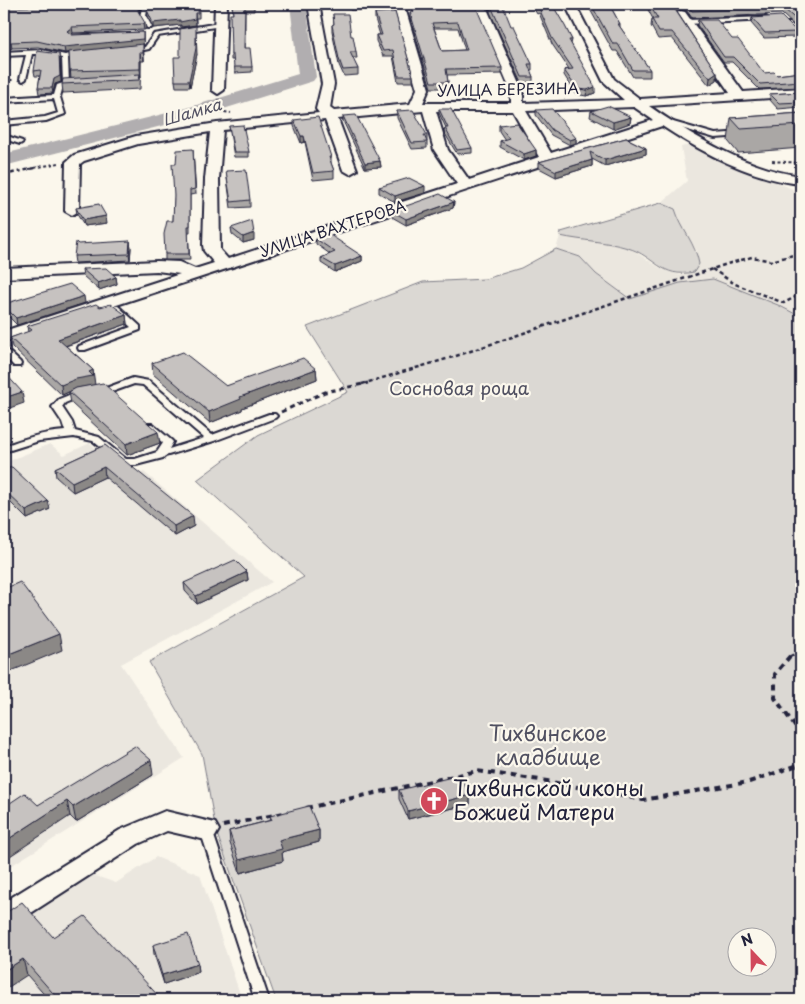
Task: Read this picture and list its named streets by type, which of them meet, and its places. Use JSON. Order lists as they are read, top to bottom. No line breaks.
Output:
{"streets":{"street":["УЛИЦА БЕРЕЗИНА","УЛИЦА ВАХТЕРОВА"]},"water":["Шамка"],"parks":["Сосновая роща","Тихвинское кладбище"],"places":{"church":["Тихвинской иконы Божией Матери"]},"north":"top"}
